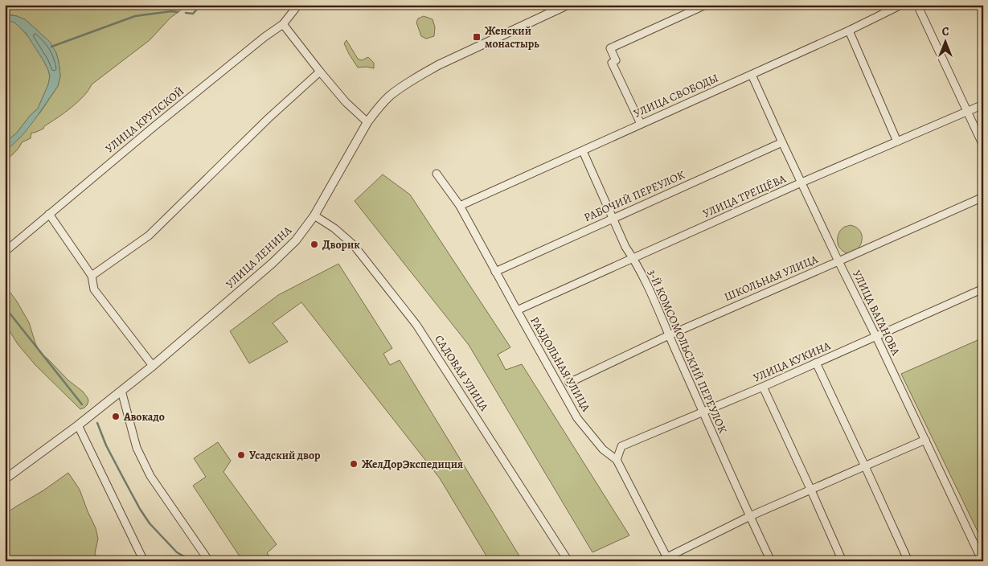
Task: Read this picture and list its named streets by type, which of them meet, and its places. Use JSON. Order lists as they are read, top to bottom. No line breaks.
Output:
{"streets":{"street":["УЛИЦА СВОБОДЫ","УЛИЦА КРУПСКОЙ","РАБОЧИЙ ПЕРЕУЛОК","УЛИЦА ТРЕЩЁВА","УЛИЦА ЛЕНИНА","ШКОЛЬНАЯ УЛИЦА","УЛИЦА ВАГАНОВА","3-Й КОМСОМОЛЬСКИЙ ПЕРЕУЛОК","УЛИЦА КУКИНА","РАЗДОЛЬНАЯ УЛИЦА","САДОВАЯ УЛИЦА"]},"crossings":[["УЛИЦА СВОБОДЫ","УЛИЦА ВАГАНОВА"],["УЛИЦА СВОБОДЫ","3-Й КОМСОМОЛЬСКИЙ ПЕРЕУЛОК"],["УЛИЦА СВОБОДЫ","РАЗДОЛЬНАЯ УЛИЦА"],["РАБОЧИЙ ПЕРЕУЛОК","УЛИЦА ВАГАНОВА"],["РАБОЧИЙ ПЕРЕУЛОК","3-Й КОМСОМОЛЬСКИЙ ПЕРЕУЛОК"],["РАБОЧИЙ ПЕРЕУЛОК","РАЗДОЛЬНАЯ УЛИЦА"],["УЛИЦА ТРЕЩЁВА","УЛИЦА ВАГАНОВА"],["УЛИЦА ТРЕЩЁВА","3-Й КОМСОМОЛЬСКИЙ ПЕРЕУЛОК"],["УЛИЦА ТРЕЩЁВА","РАЗДОЛЬНАЯ УЛИЦА"],["УЛИЦА ЛЕНИНА","САДОВАЯ УЛИЦА"],["ШКОЛЬНАЯ УЛИЦА","УЛИЦА ВАГАНОВА"],["ШКОЛЬНАЯ УЛИЦА","3-Й КОМСОМОЛЬСКИЙ ПЕРЕУЛОК"],["УЛИЦА ВАГАНОВА","УЛИЦА КУКИНА"],["3-Й КОМСОМОЛЬСКИЙ ПЕРЕУЛОК","УЛИЦА КУКИНА"],["УЛИЦА КУКИНА","РАЗДОЛЬНАЯ УЛИЦА"]],"places":{"transit":["Женский монастырь"],"other":["Дворик","Авокадо","Усадский двор","ЖелДорЭкспедиция"]},"north":"top"}
